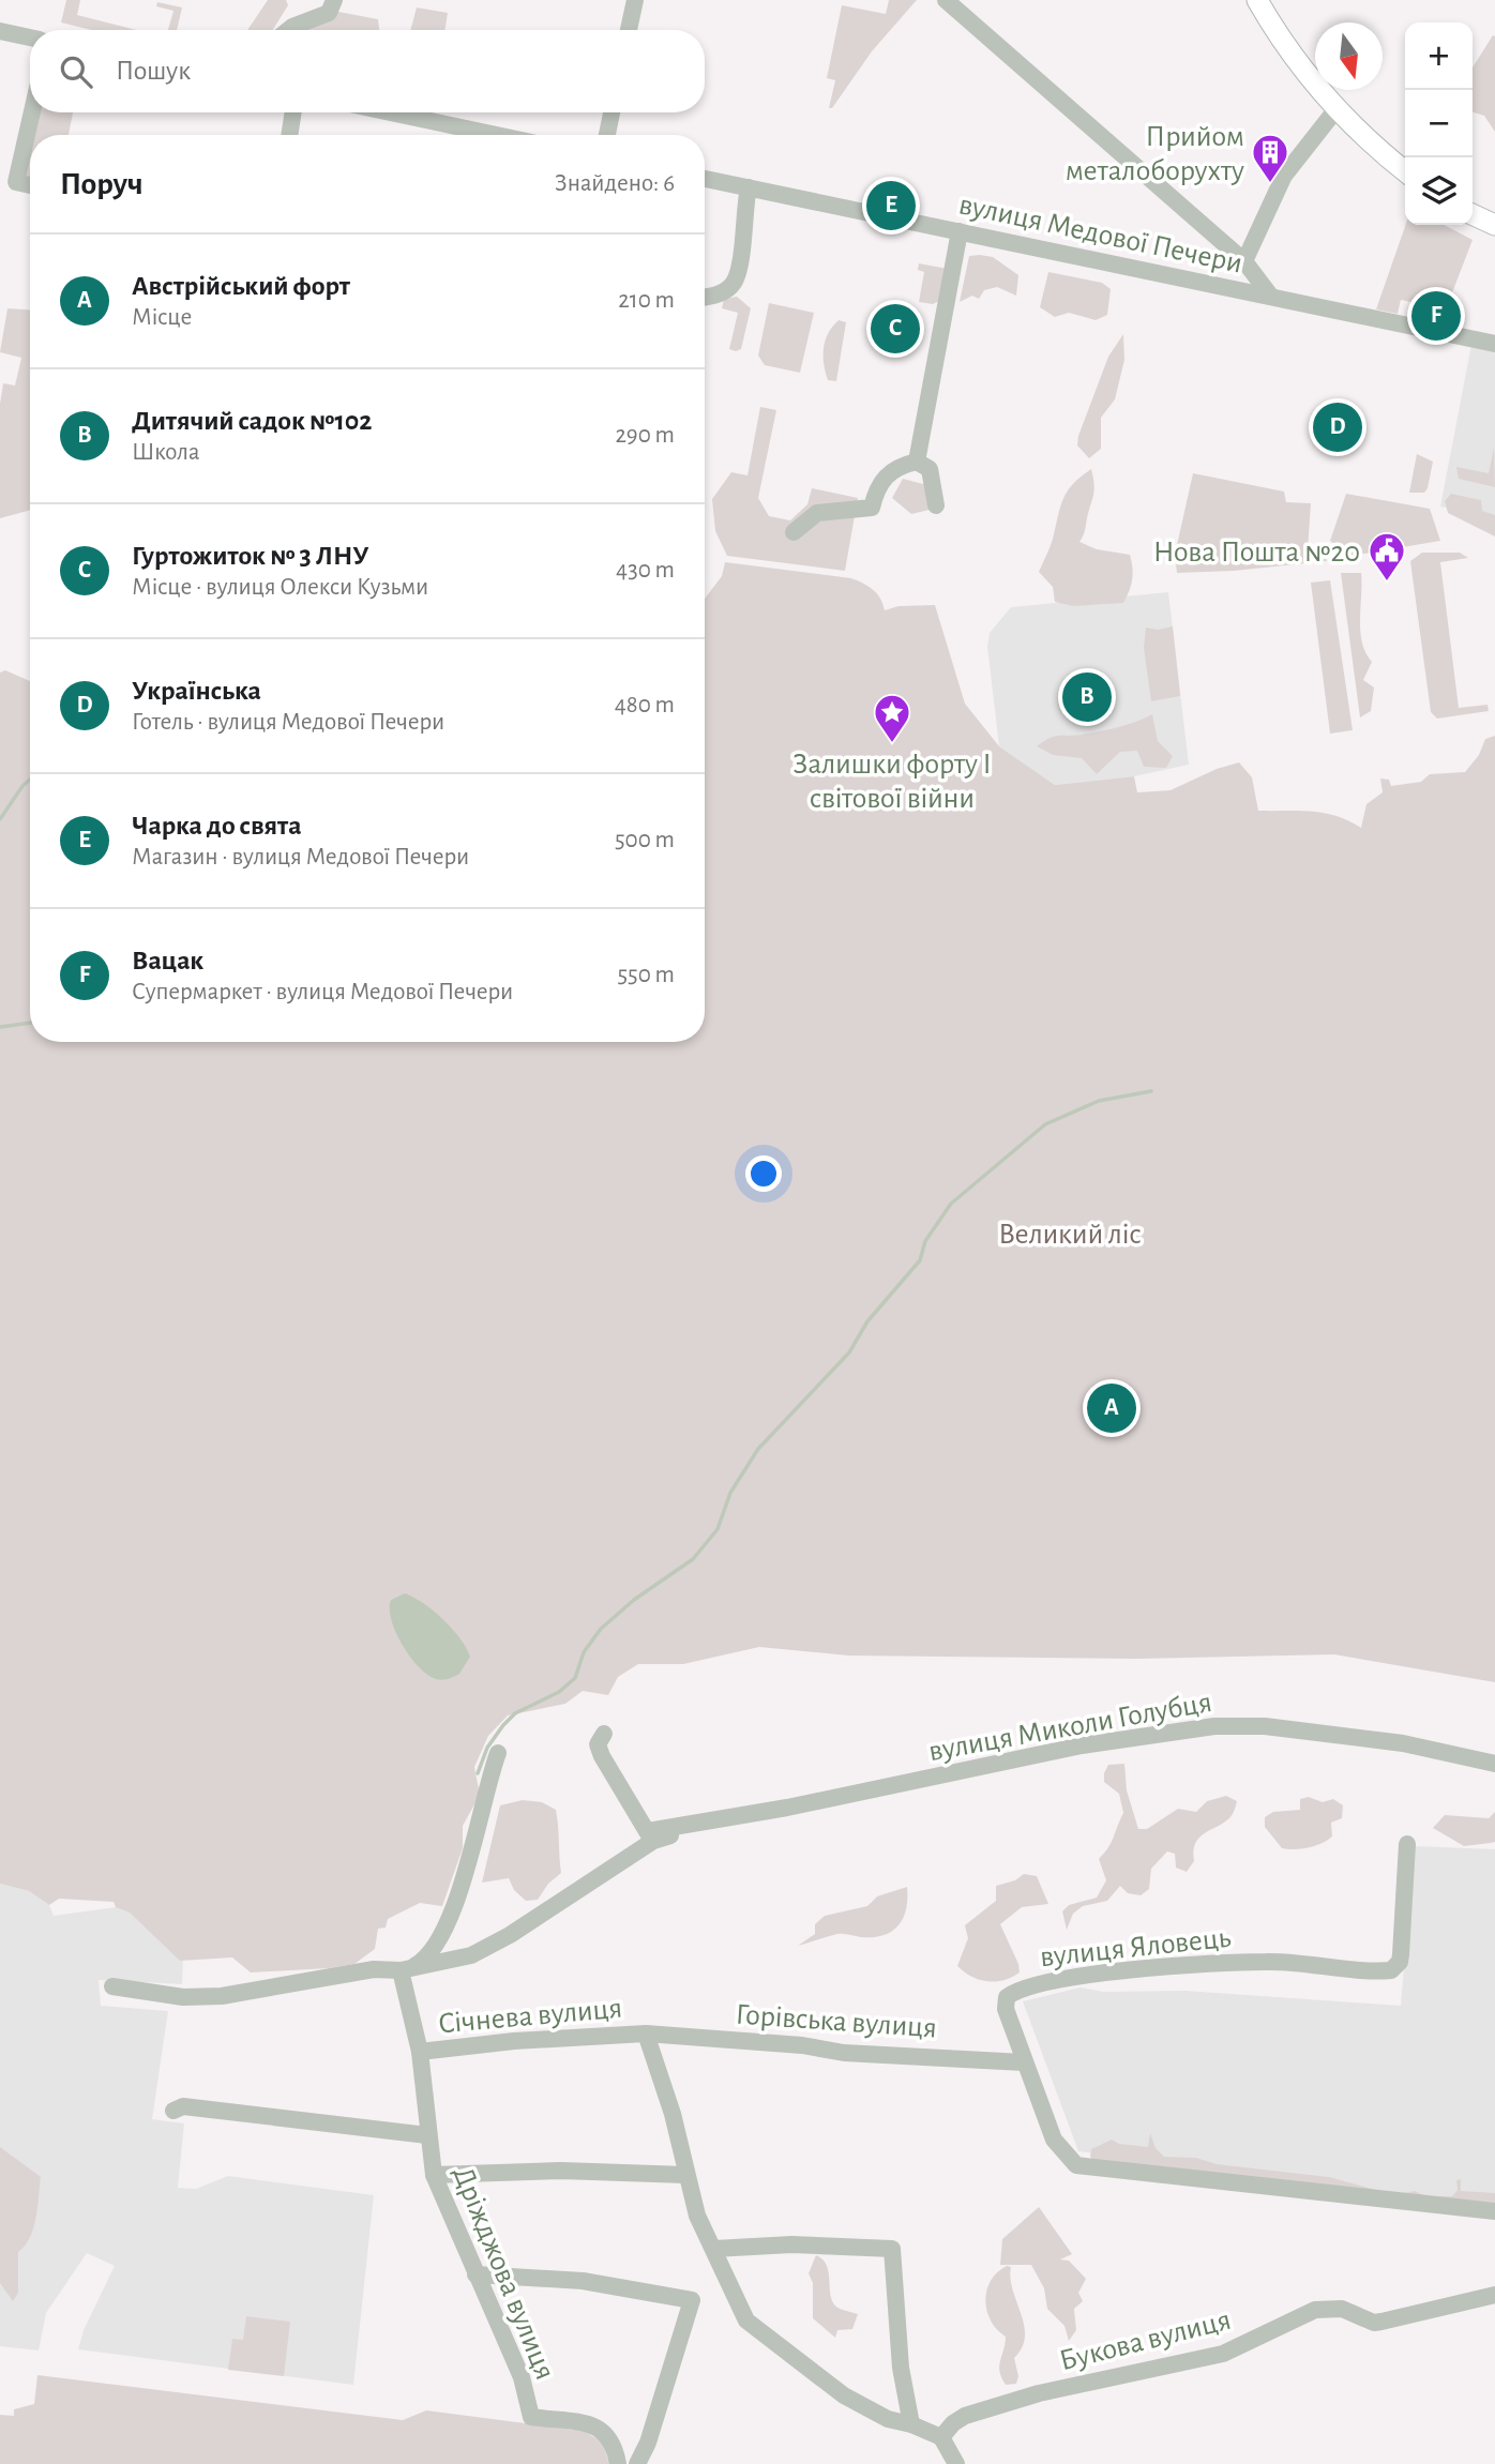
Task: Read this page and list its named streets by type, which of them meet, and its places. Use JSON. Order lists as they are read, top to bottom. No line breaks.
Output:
{"streets":{"street":["вулиця Медової Печери","вулиця Миколи Голубця","вулиця Яловець","Січнева вулиця","Горівська вулиця","Дріжджова вулиця","Букова вулиця"]},"crossings":[["вулиця Миколи Голубця","Дріжджова вулиця"],["вулиця Яловець","Горівська вулиця"],["Січнева вулиця","Горівська вулиця"],["Січнева вулиця","Дріжджова вулиця"]],"parks":["Великий ліс"],"places":{"building":["Прийом металоборухту"],"public building":["Нова Пошта №20"],"place":["Залишки форту І світової війни"]},"north":"bottom","page":{"map_buttons":["+","−"],"search":"Пошук","heading":["Поруч","Знайдено: 6"],"pins":["E","F","C","D","B","A"],"list":[{"mark":"A","name":"Австрійський форт","note":"Місце","value":"210 m"},{"mark":"B","name":"Дитячий садок №102","note":"Школа","value":"290 m"},{"mark":"C","name":"Гуртожиток № 3 ЛНУ","note":"Місце · вулиця Олекси Кузьми","value":"430 m"},{"mark":"D","name":"Українська","note":"Готель · вулиця Медової Печери","value":"480 m"},{"mark":"E","name":"Чарка до свята","note":"Магазин · вулиця Медової Печери","value":"500 m"},{"mark":"F","name":"Вацак","note":"Супермаркет · вулиця Медової Печери","value":"550 m"}]}}
